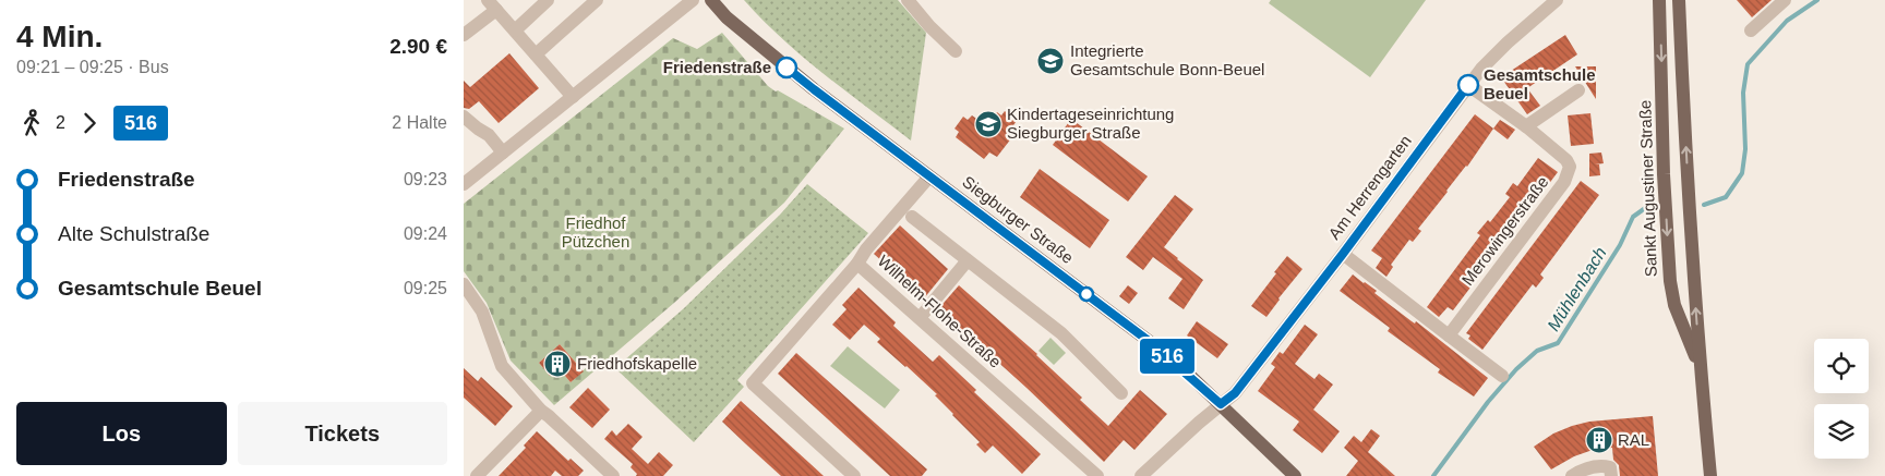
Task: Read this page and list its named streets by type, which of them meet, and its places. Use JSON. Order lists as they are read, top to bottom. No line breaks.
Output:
{"streets":{"main road":["Sankt Augustiner Straße","Siegburger Straße"],"street":["Am Herrengarten","Merowingerstraße","Wilhelm-Flohe-Straße"]},"crossings":[["Am Herrengarten","Siegburger Straße"],["Am Herrengarten","Merowingerstraße"]],"water":["Mühlenbach"],"parks":["Friedhof Pützchen"],"places":{"school or university":["Integrierte Gesamtschule Bonn-Beuel","Kindertageseinrichtung Siegburger Straße"],"other":["Friedenstraße","Gesamtschule Beuel"],"building":["Friedhofskapelle","RAL"]},"lines":["bus line 516"],"page":{"heading":["4 Min.","09:21 – 09:25 · Bus","2.90 €"],"on_map":"516","legs":["2","516","2 Halte"],"list":[{"name":"Friedenstraße","value":"09:23"},{"name":"Alte Schulstraße","value":"09:24"},{"name":"Gesamtschule Beuel","value":"09:25"}],"buttons":["Los","Tickets"]}}
